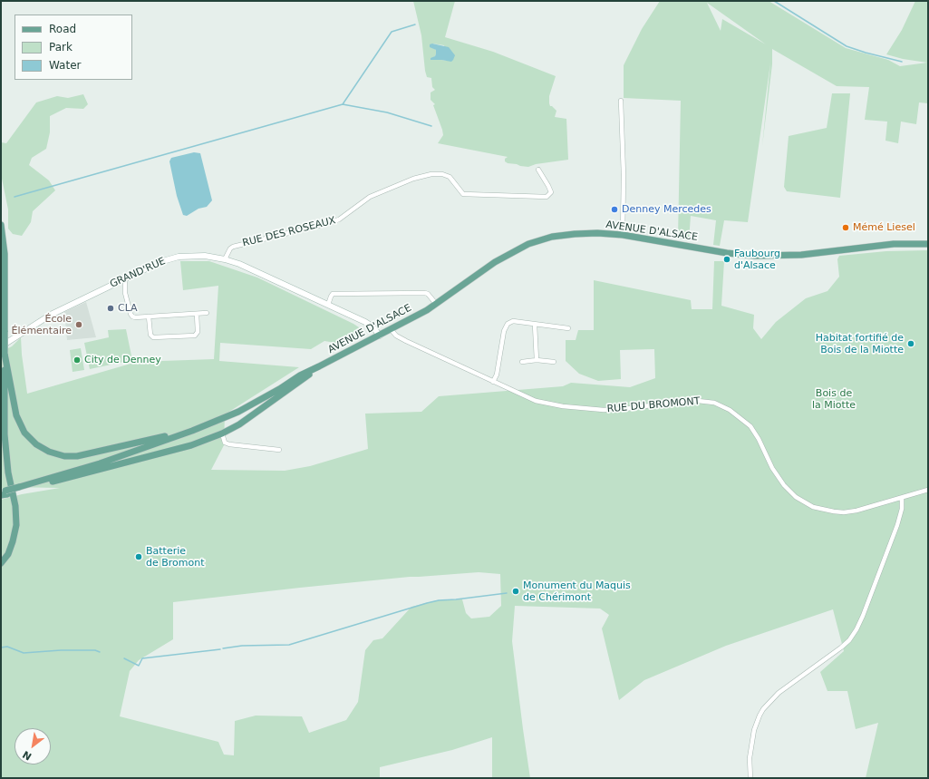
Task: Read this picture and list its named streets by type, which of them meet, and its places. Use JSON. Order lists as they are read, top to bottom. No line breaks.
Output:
{"streets":{"main road":["AVENUE D'ALSACE"],"street":["RUE DES ROSEAUX","GRAND'RUE","RUE DU BROMONT"]},"crossings":[["AVENUE D'ALSACE","GRAND'RUE"],["AVENUE D'ALSACE","RUE DU BROMONT"],["RUE DES ROSEAUX","GRAND'RUE"]],"parks":["Bois de la Miotte"],"places":["Denney Mercedes","Mémé Liesel","Faubourg d'Alsace","CLA","École Élémentaire","Habitat fortifié de Bois de la Miotte","City de Denney","Batterie de Bromont","Monument du Maquis de Chérimont"],"legend":["Road","Park","Water"],"north":"bottom left"}
